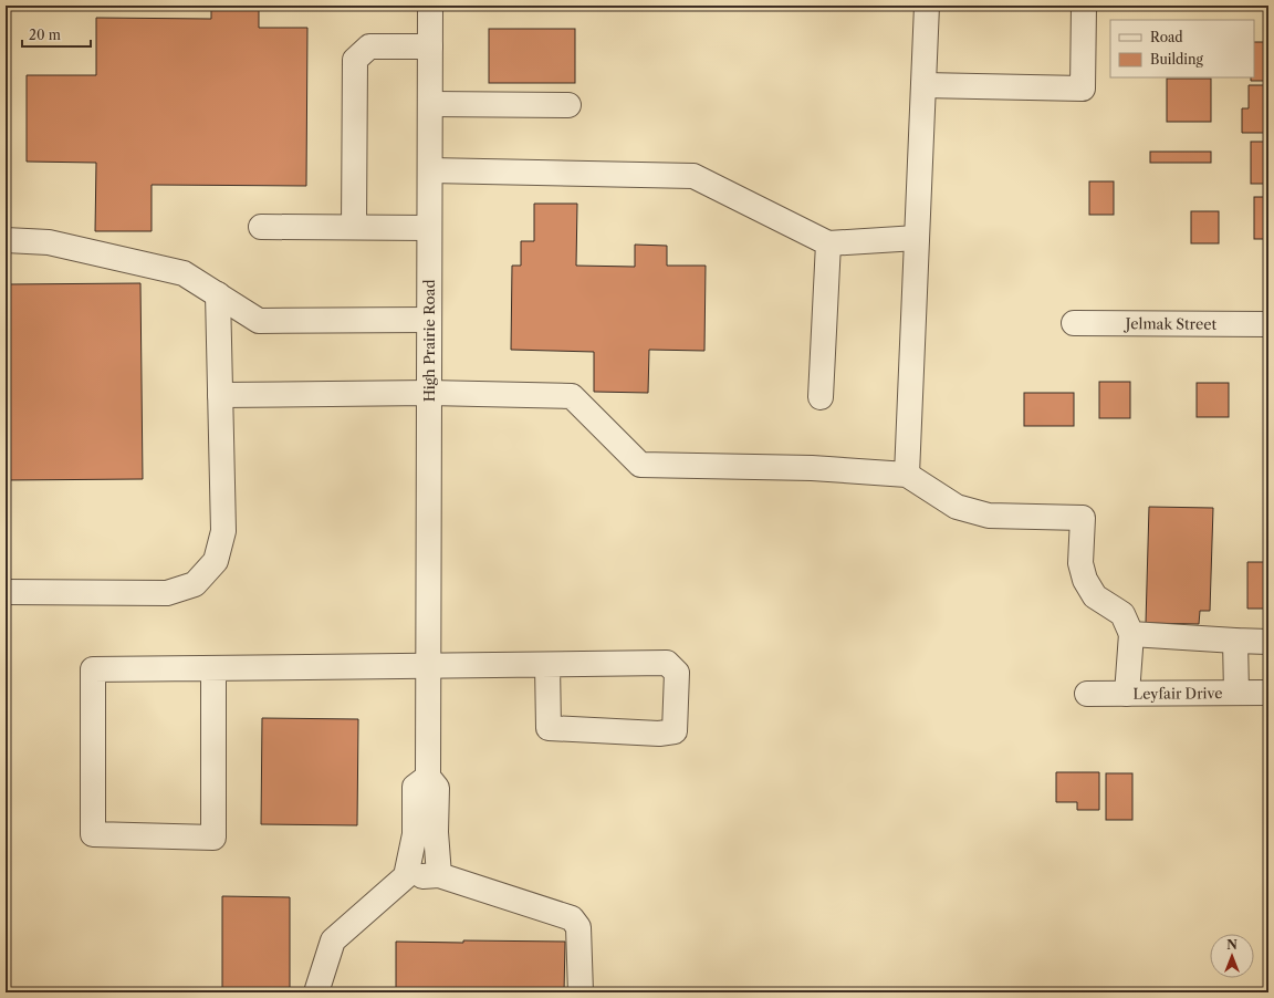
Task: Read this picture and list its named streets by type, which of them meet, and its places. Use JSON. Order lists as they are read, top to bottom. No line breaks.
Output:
{"streets":{"street":["Jelmak Street","High Prairie Road","Leyfair Drive"]},"legend":["Road","Building"],"scale_bar":"20 m","north":"top"}
